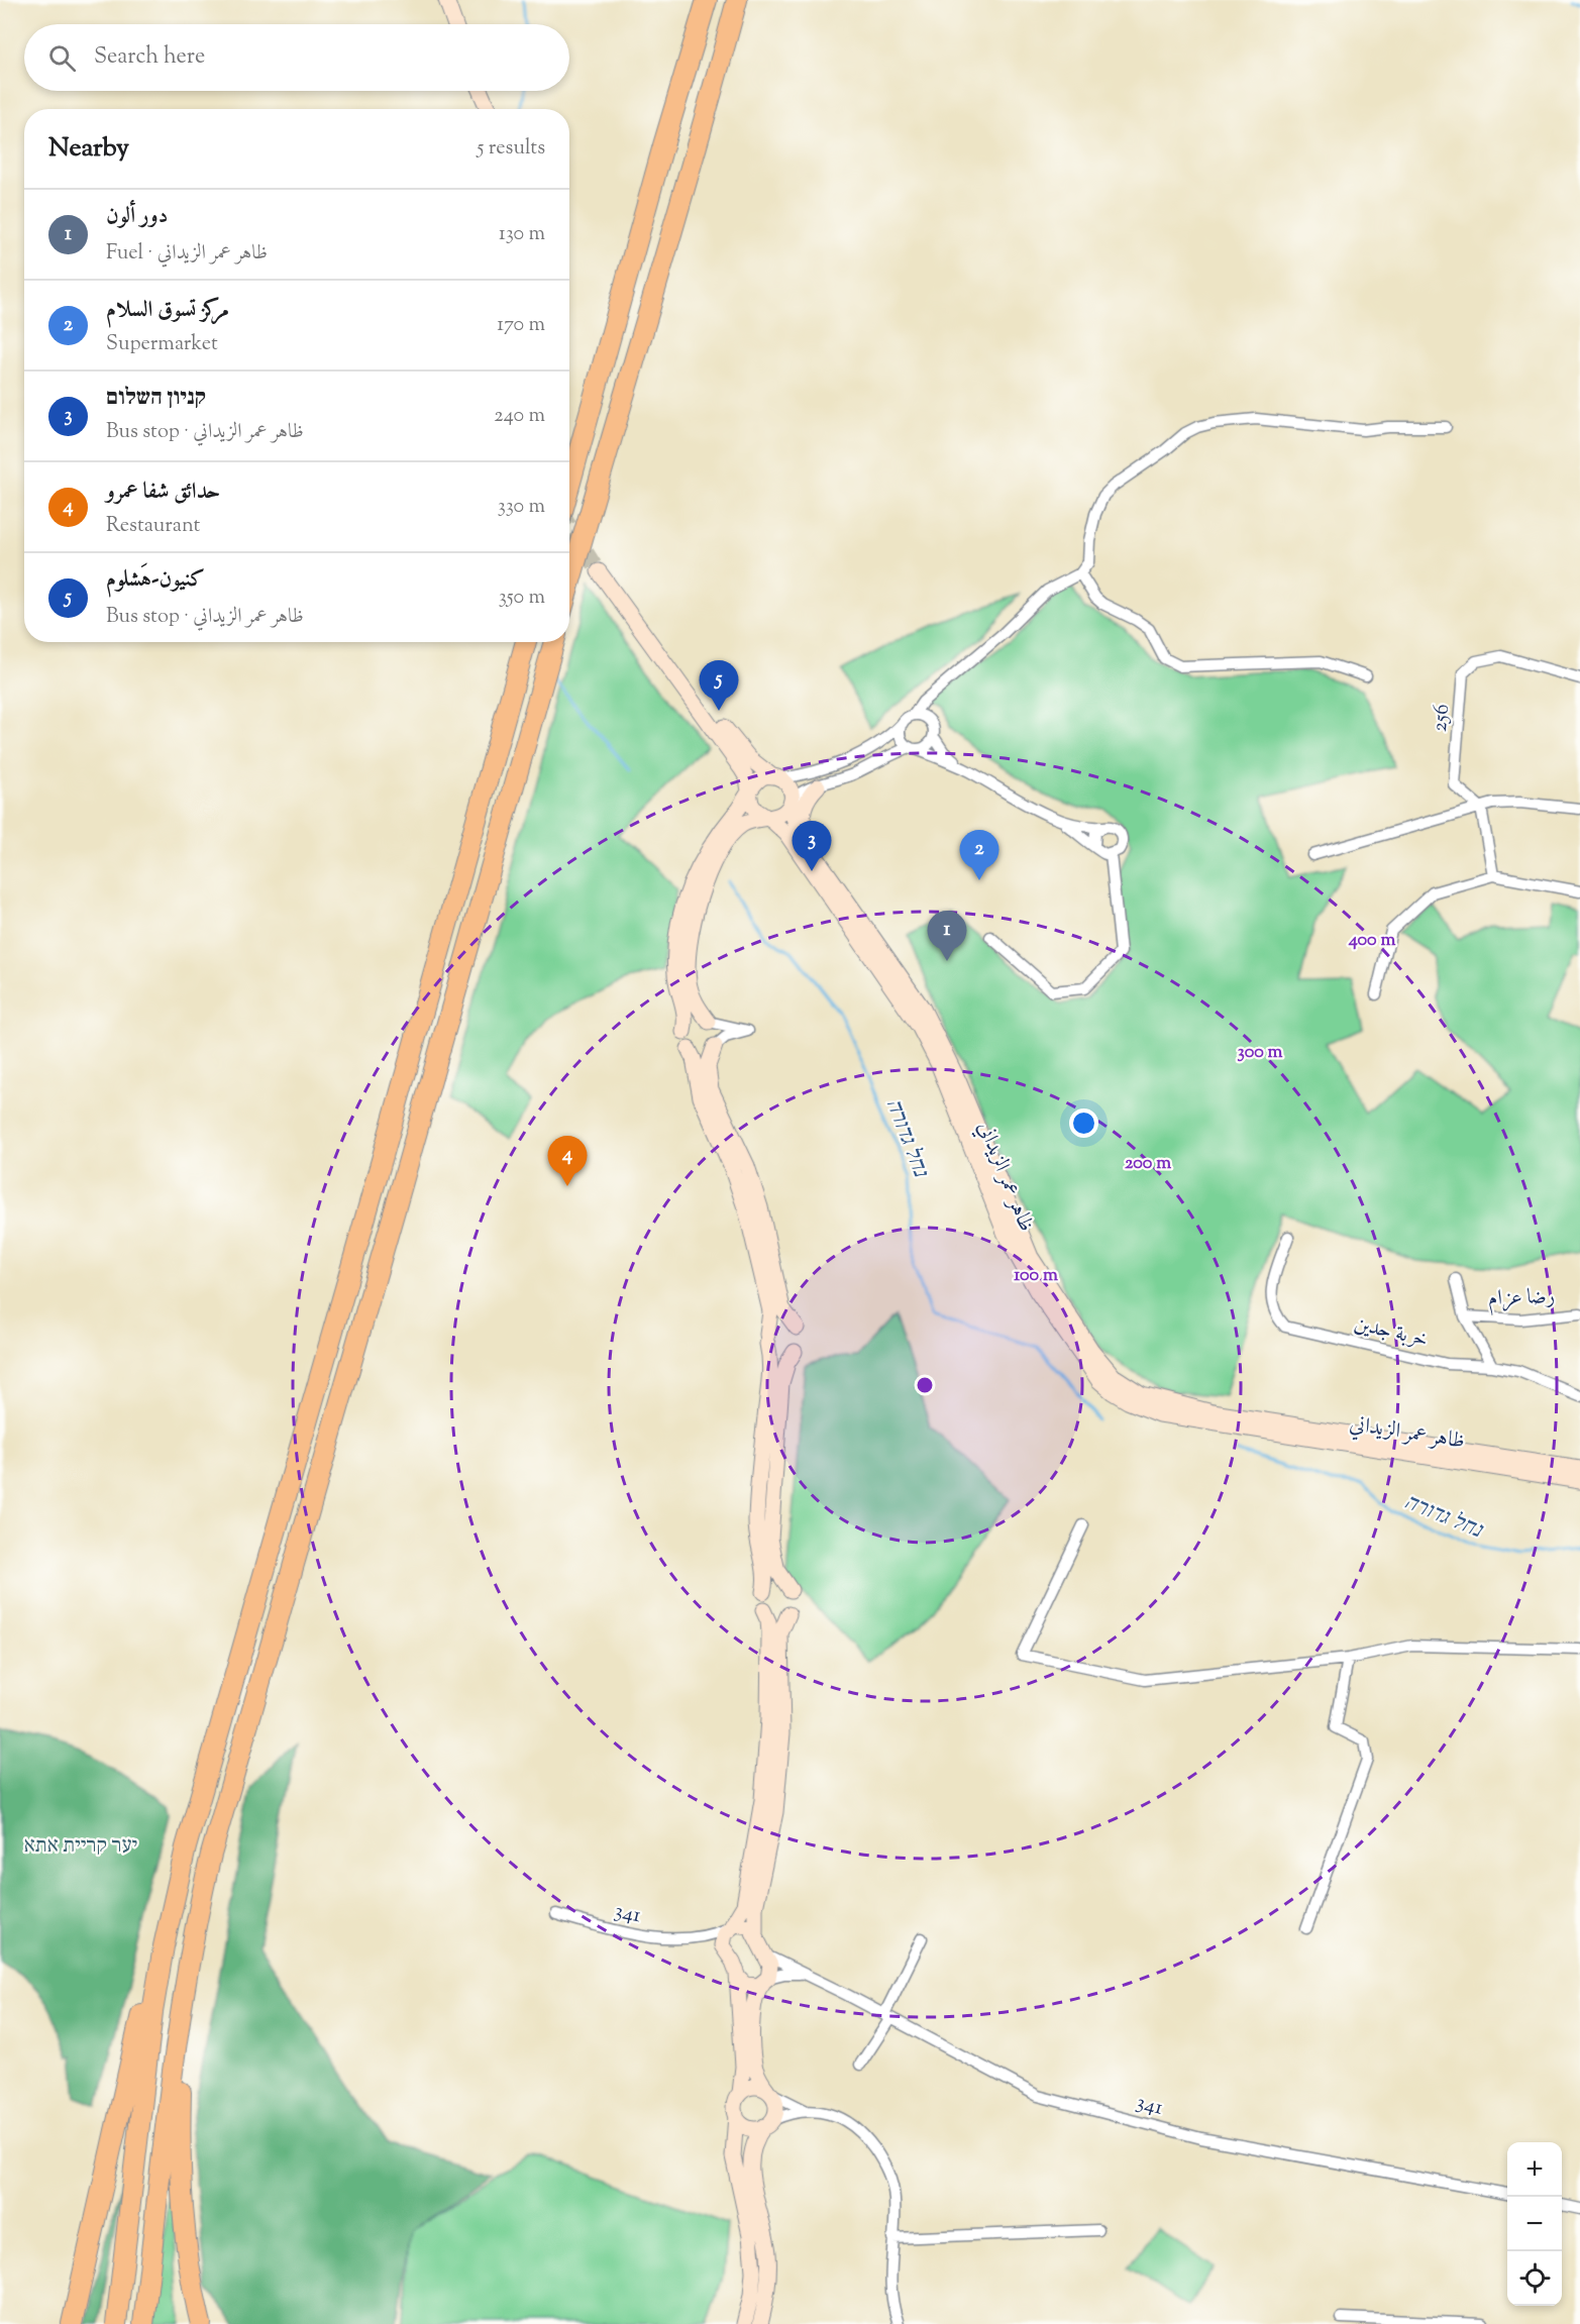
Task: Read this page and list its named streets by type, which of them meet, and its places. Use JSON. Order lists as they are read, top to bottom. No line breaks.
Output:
{"streets":{"street":["256","ظاهر عمر الزيداني","رضا عزام","خربة جدين","341"]},"water":["נחל גדורה"],"parks":["יער קריית אתא"],"page":{"search":"Search here","heading":["Nearby","5 results"],"list":[{"mark":"1","name":"دور ألون","note":"Fuel · ظاهر عمر الزيداني","value":"130 m"},{"mark":"2","name":"مركز تسوق السلام","note":"Supermarket","value":"170 m"},{"mark":"3","name":"קניון השלום","note":"Bus stop · ظاهر عمر الزيداني","value":"240 m"},{"mark":"4","name":"حدائق شفا عمرو","note":"Restaurant","value":"330 m"},{"mark":"5","name":"كنيون-هَشلوم","note":"Bus stop · ظاهر عمر الزيداني","value":"350 m"}],"pins":["5","3","2","1","4"],"map_buttons":["+","−"]},"rings":["400 m","300 m","200 m","100 m"]}
